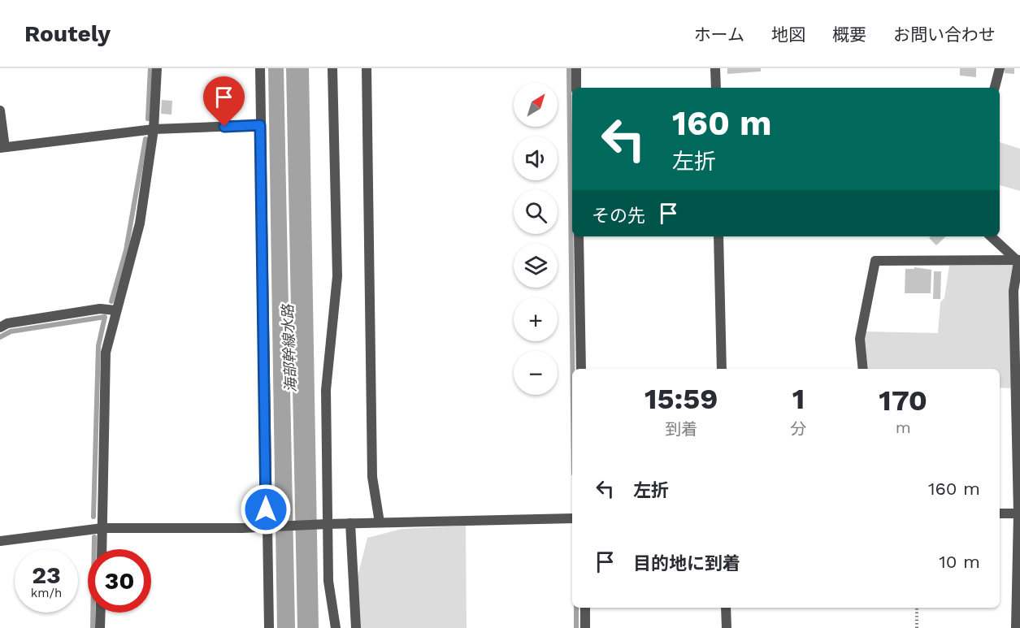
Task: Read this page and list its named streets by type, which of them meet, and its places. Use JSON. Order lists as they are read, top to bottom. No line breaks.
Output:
{"water":["海部幹線水路"],"north":"top right","page":{"header":"Routely","nav":["ホーム","地図","概要","お問い合わせ"],"map_buttons":["+","−"],"turn":["160 m","左折"],"then":"その先","eta":["15:59","到着","1","分","170","m"],"list":[{"name":"左折","value":"160 m"},{"name":"目的地に到着","value":"10 m"}],"speed":"23 km/h","limit":"30"}}
